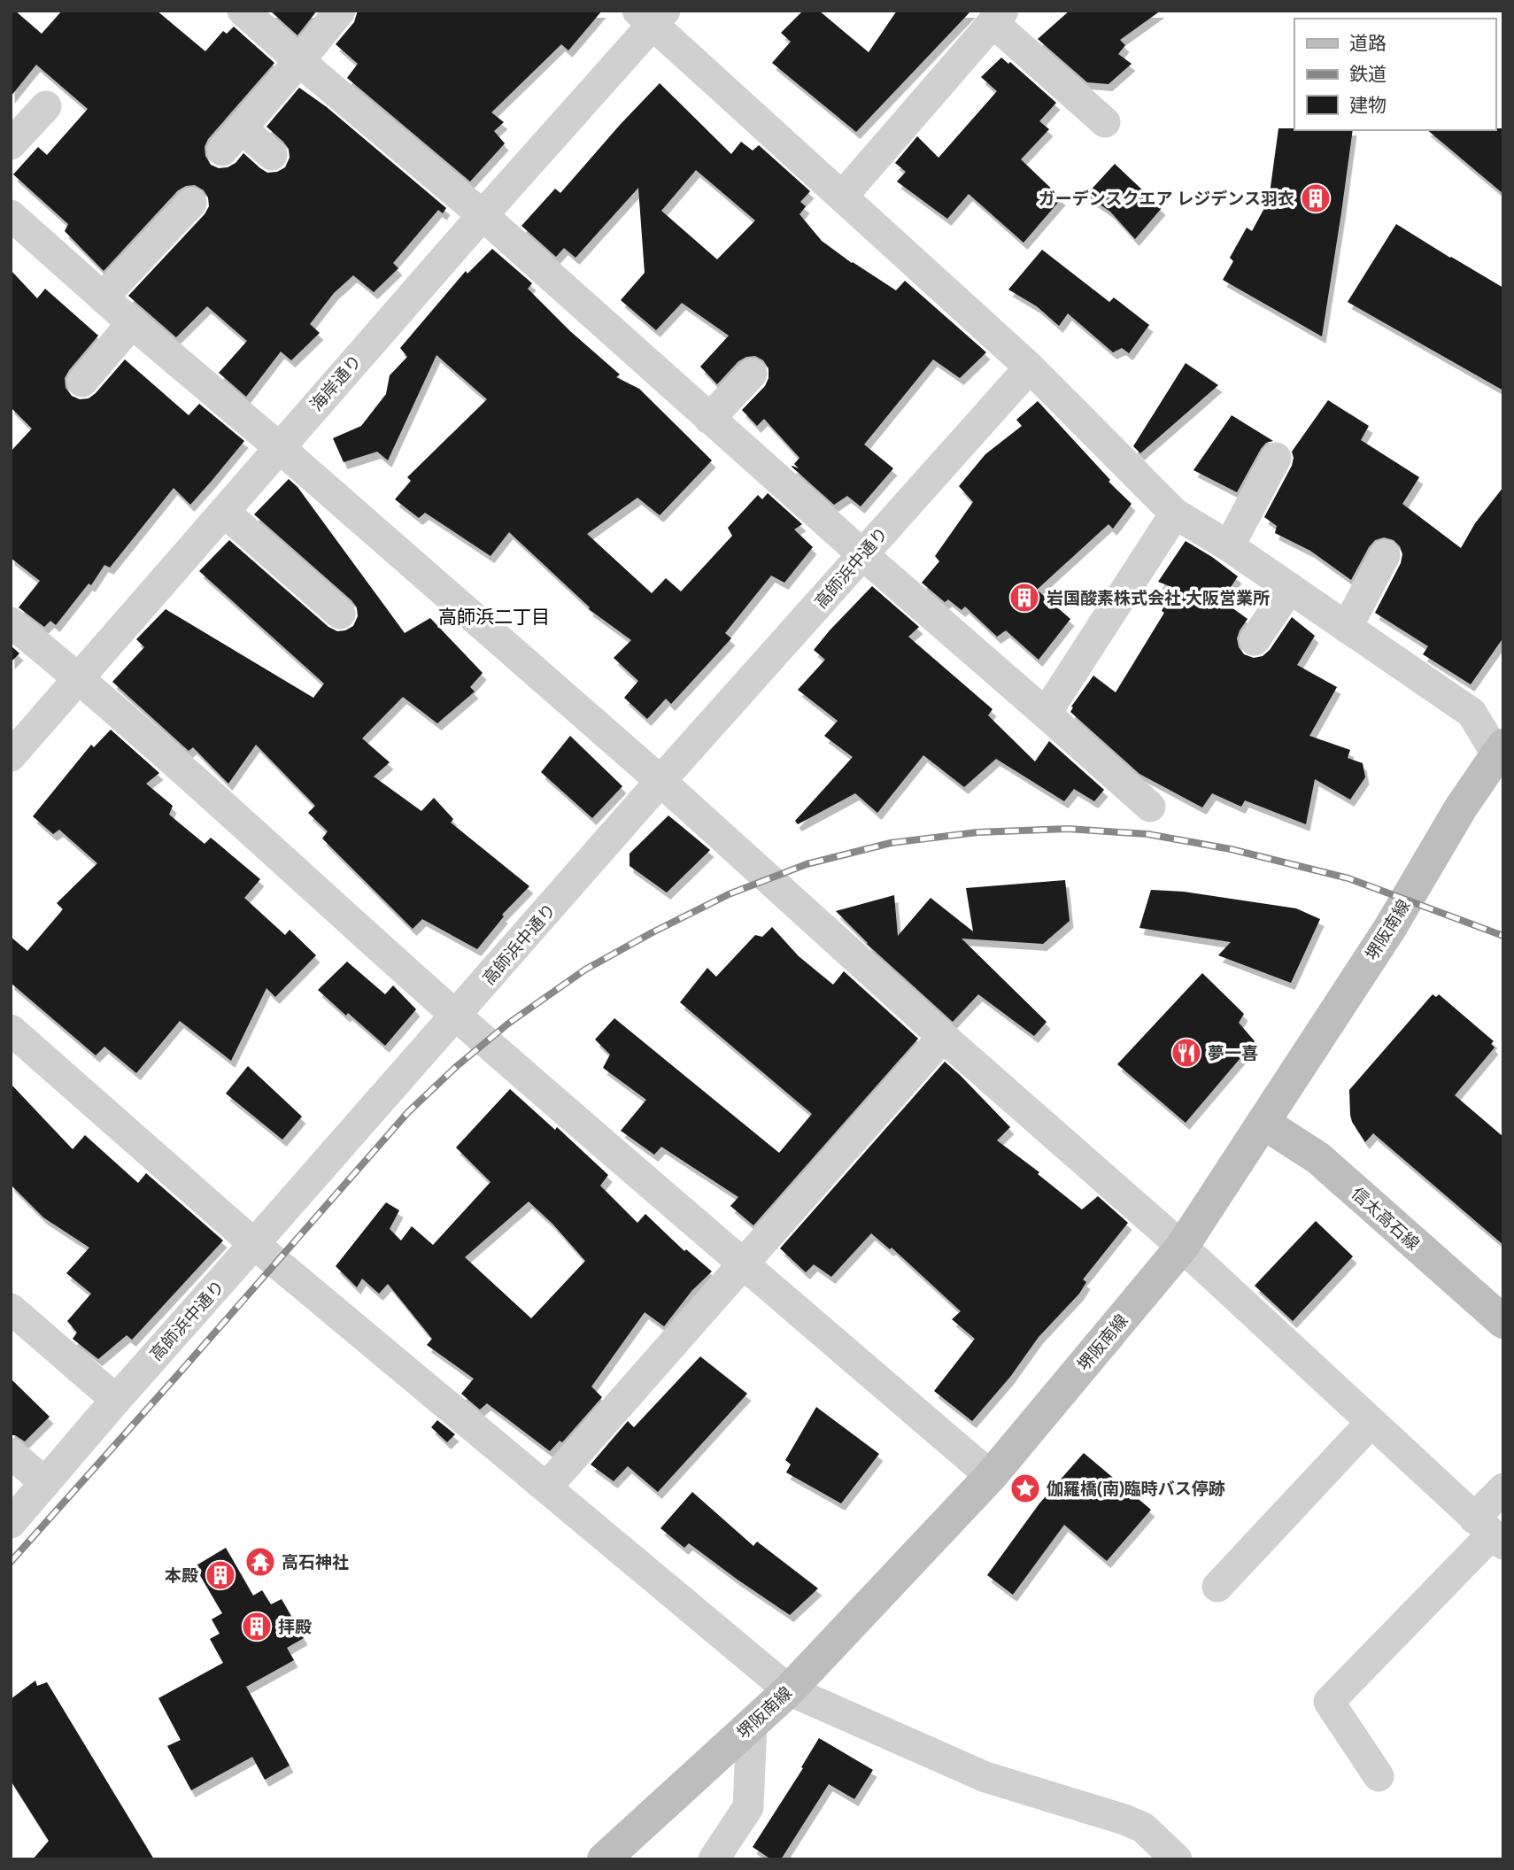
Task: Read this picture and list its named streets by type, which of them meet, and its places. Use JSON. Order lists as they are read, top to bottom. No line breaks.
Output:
{"streets":{"main road":["堺阪南線","信太高石線"],"street":["海岸通り","高師浜中通り"]},"crossings":[["堺阪南線","信太高石線"]],"districts":["高師浜二丁目"],"places":{"building":["ガーデンスクエア レジデンス羽衣","岩国酸素株式会社 大阪営業所","本殿","拝殿"],"restaurant":["夢一喜"],"place":["伽羅橋(南)臨時バス停跡"],"temple":["高石神社"]},"legend":["道路","鉄道","建物"]}
